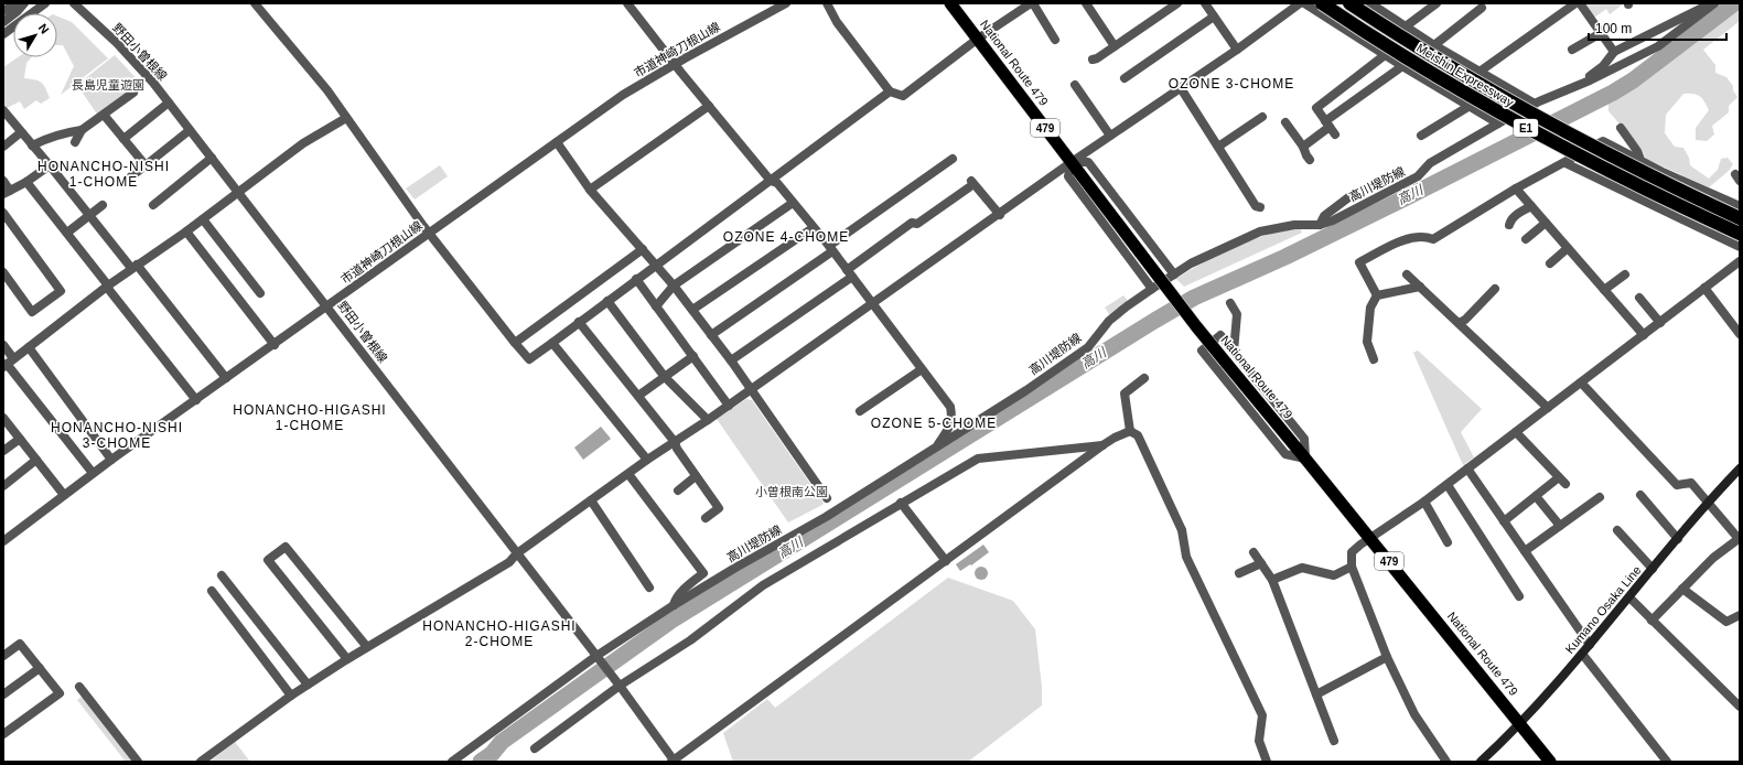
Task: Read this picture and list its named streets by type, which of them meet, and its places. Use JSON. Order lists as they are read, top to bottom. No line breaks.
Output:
{"streets":{"highway":["National Route 479","Meishin Expressway","479","E1"],"main road":["Kumano Osaka Line"],"street":["市道神崎刀根山線","野田小曽根線","高川堤防線"]},"crossings":[["市道神崎刀根山線","野田小曽根線"],["野田小曽根線","高川堤防線"],["National Route 479","Kumano Osaka Line"]],"districts":["OZONE 3-CHOME","HONANCHO-NISHI 1-CHOME","OZONE 4-CHOME","HONANCHO-HIGASHI 1-CHOME","OZONE 5-CHOME","HONANCHO-NISHI 3-CHOME","HONANCHO-HIGASHI 2-CHOME"],"water":["高川"],"parks":["長島児童遊園","小曽根南公園"],"scale_bar":"100 m","north":"top right"}
